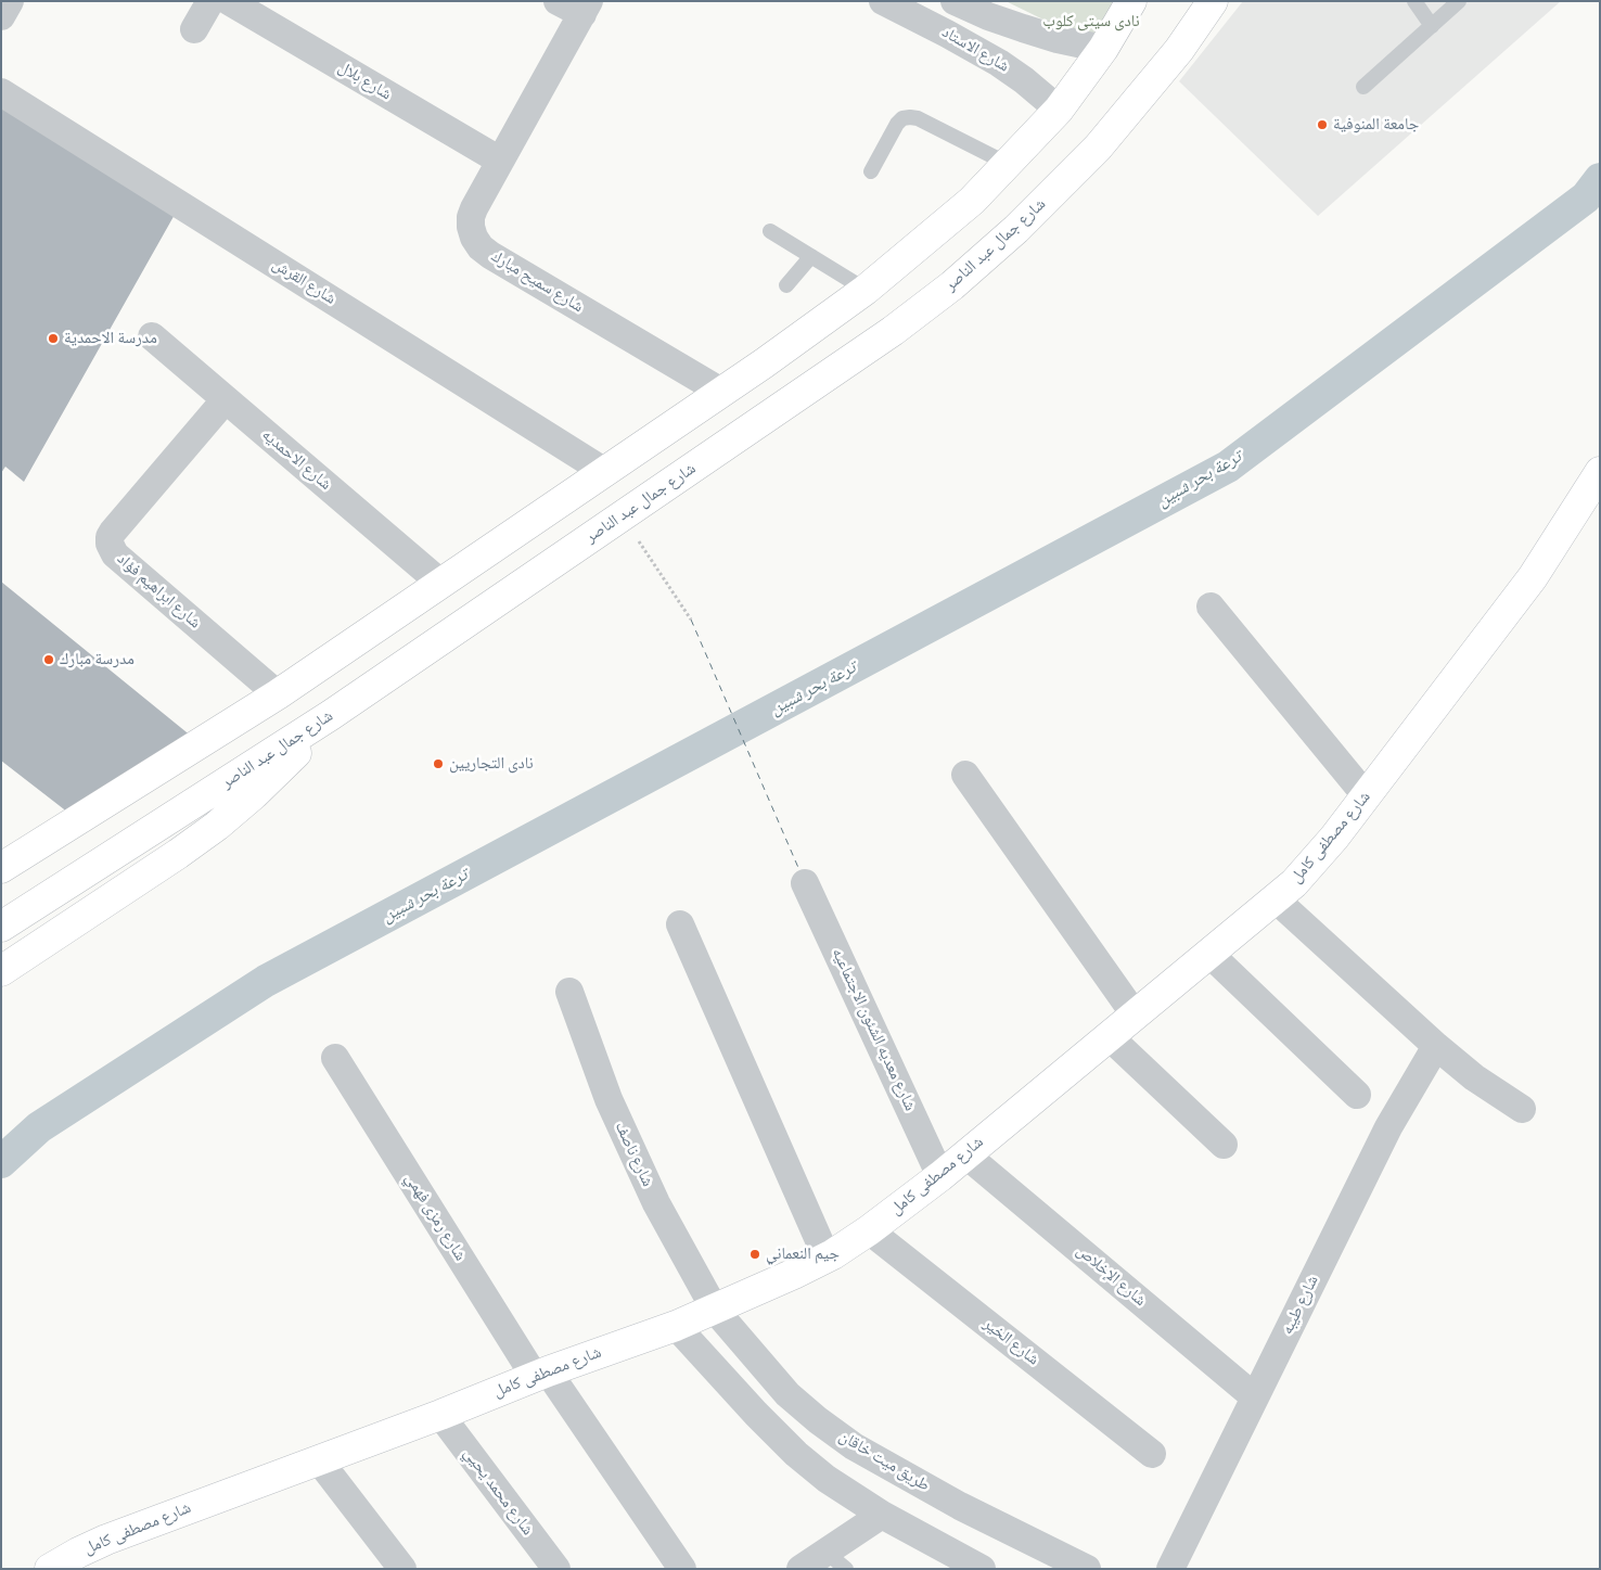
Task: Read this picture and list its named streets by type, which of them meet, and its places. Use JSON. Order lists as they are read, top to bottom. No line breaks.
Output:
{"streets":{"main road":["شارع جمال عبد الناصر","شارع مصطفى كامل"],"street":["شارع الاستاد","شارع بلال","شارع القرش","شارع سميح مبارك","شارع الاحمديه","شارع ابراهيم فؤاد","شارع معديه الشئون الاجتماعيه","شارع ناصف","شارع رمزى فهمي","شارع الإخلاص","شارع طيبه","شارع الخير","طريق ميت خاقان","شارع محمد يحيي"]},"crossings":[["شارع بلال","شارع سميح مبارك"],["شارع الاحمديه","شارع ابراهيم فؤاد"],["شارع مصطفى كامل","شارع معديه الشئون الاجتماعيه"],["شارع مصطفى كامل","شارع ناصف"],["شارع مصطفى كامل","شارع رمزى فهمي"],["شارع مصطفى كامل","شارع الإخلاص"],["شارع مصطفى كامل","شارع الخير"],["شارع مصطفى كامل","طريق ميت خاقان"],["شارع مصطفى كامل","شارع محمد يحيي"],["شارع ناصف","طريق ميت خاقان"],["شارع الإخلاص","شارع طيبه"]],"water":["ترعة بحر شبين"],"parks":["نادى سيتى كلوب"],"places":["جامعة المنوفية","مدرسة الاحمدية","مدرسة مبارك","نادى التجاريين","جيم النعماني"]}
